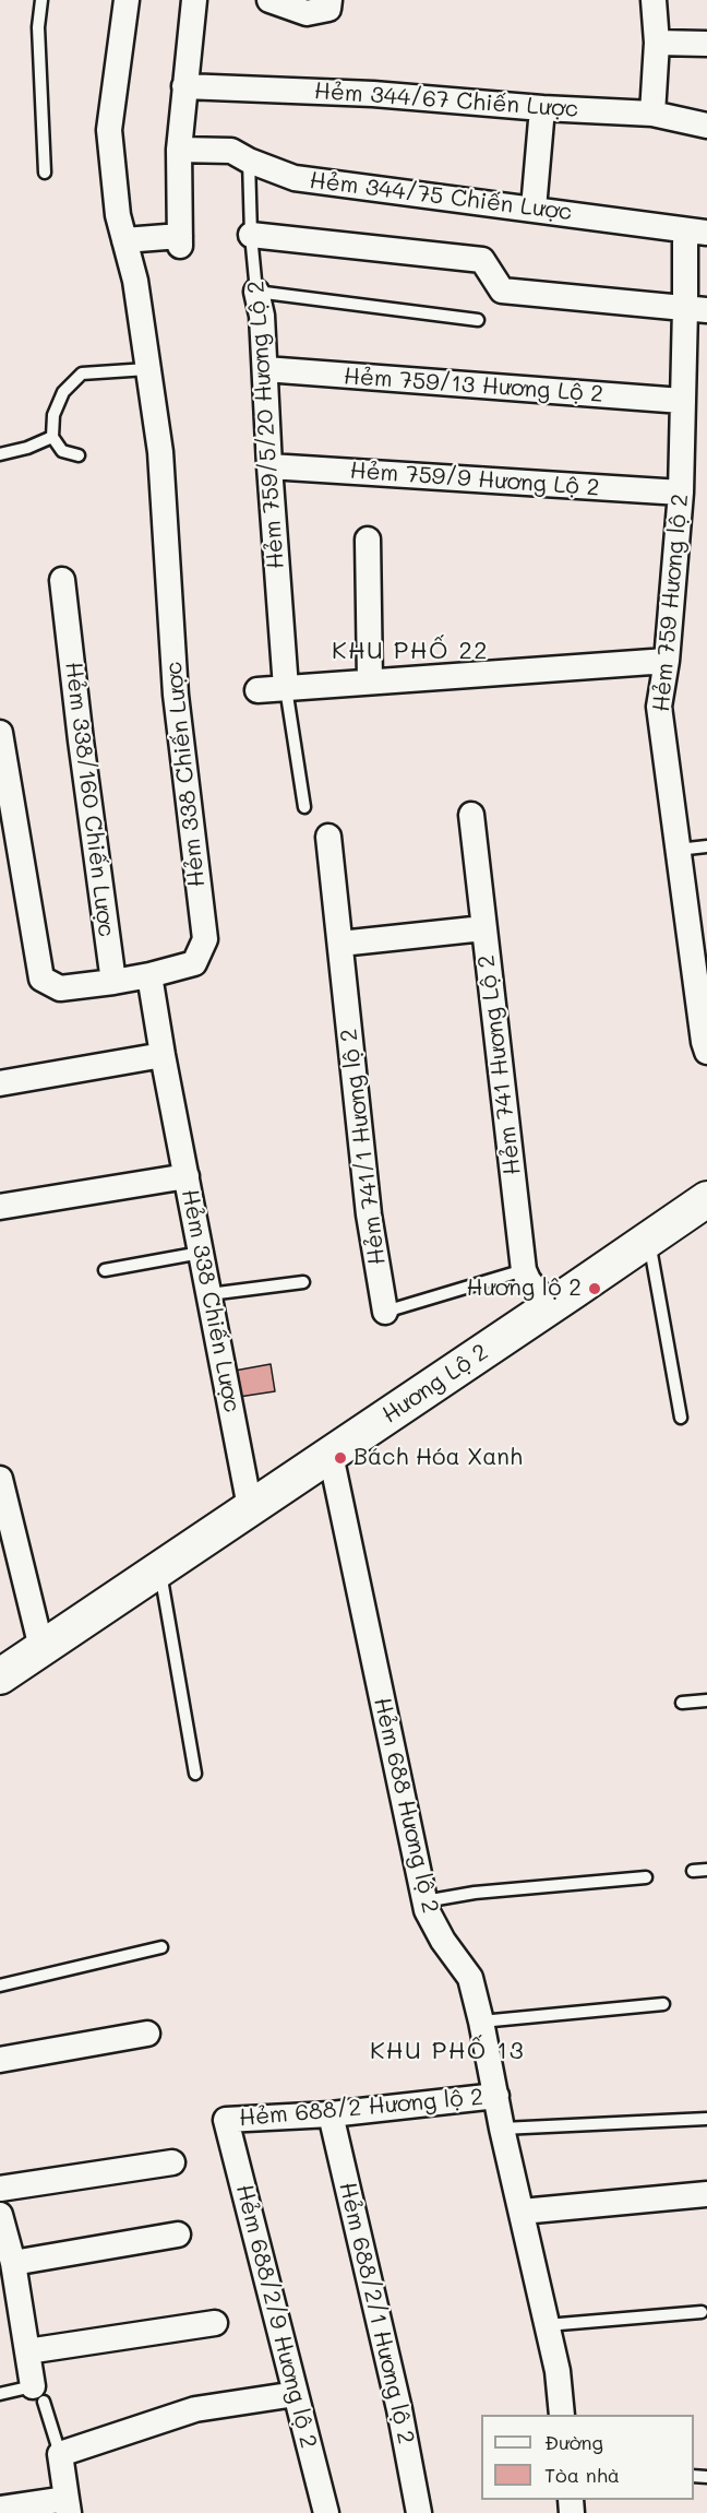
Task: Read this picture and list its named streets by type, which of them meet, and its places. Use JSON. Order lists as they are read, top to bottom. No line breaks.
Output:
{"streets":{"main road":["Hương Lộ 2"],"street":["Hẻm 344/67 Chiến Lược","Hẻm 344/75 Chiến Lược","Hẻm 759/13 Hương Lộ 2","Hẻm 759/5/20 Hương Lộ 2","Hẻm 759/9 Hương Lộ 2","Hẻm 759 Hương lộ 2","Hẻm 338 Chiến Lược","Hẻm 338/160 Chiến Lược","Hẻm 741 Hương Lộ 2","Hẻm 741/1 Hương lộ 2","Hẻm 688 Hương lộ 2","Hẻm 688/2 Hương lộ 2","Hẻm 688/2/1 Hương lộ 2","Hẻm 688/2/9 Hương lộ 2"]},"crossings":[["Hẻm 344/75 Chiến Lược","Hẻm 759/5/20 Hương Lộ 2"],["Hẻm 344/75 Chiến Lược","Hẻm 759 Hương lộ 2"],["Hẻm 759/13 Hương Lộ 2","Hẻm 759/5/20 Hương Lộ 2"],["Hẻm 759/13 Hương Lộ 2","Hẻm 759 Hương lộ 2"],["Hẻm 759/5/20 Hương Lộ 2","Hẻm 759/9 Hương Lộ 2"],["Hẻm 759/9 Hương Lộ 2","Hẻm 759 Hương lộ 2"],["Hẻm 338 Chiến Lược","Hương Lộ 2"],["Hẻm 741 Hương Lộ 2","Hẻm 741/1 Hương lộ 2"],["Hẻm 741 Hương Lộ 2","Hương Lộ 2"],["Hương Lộ 2","Hẻm 688 Hương lộ 2"],["Hẻm 688 Hương lộ 2","Hẻm 688/2 Hương lộ 2"],["Hẻm 688/2 Hương lộ 2","Hẻm 688/2/1 Hương lộ 2"],["Hẻm 688/2 Hương lộ 2","Hẻm 688/2/9 Hương lộ 2"]],"districts":["KHU PHỐ 22","KHU PHỐ 13"],"places":["Hương lộ 2","Bách Hóa Xanh"],"legend":["Đường","Tòa nhà"]}
